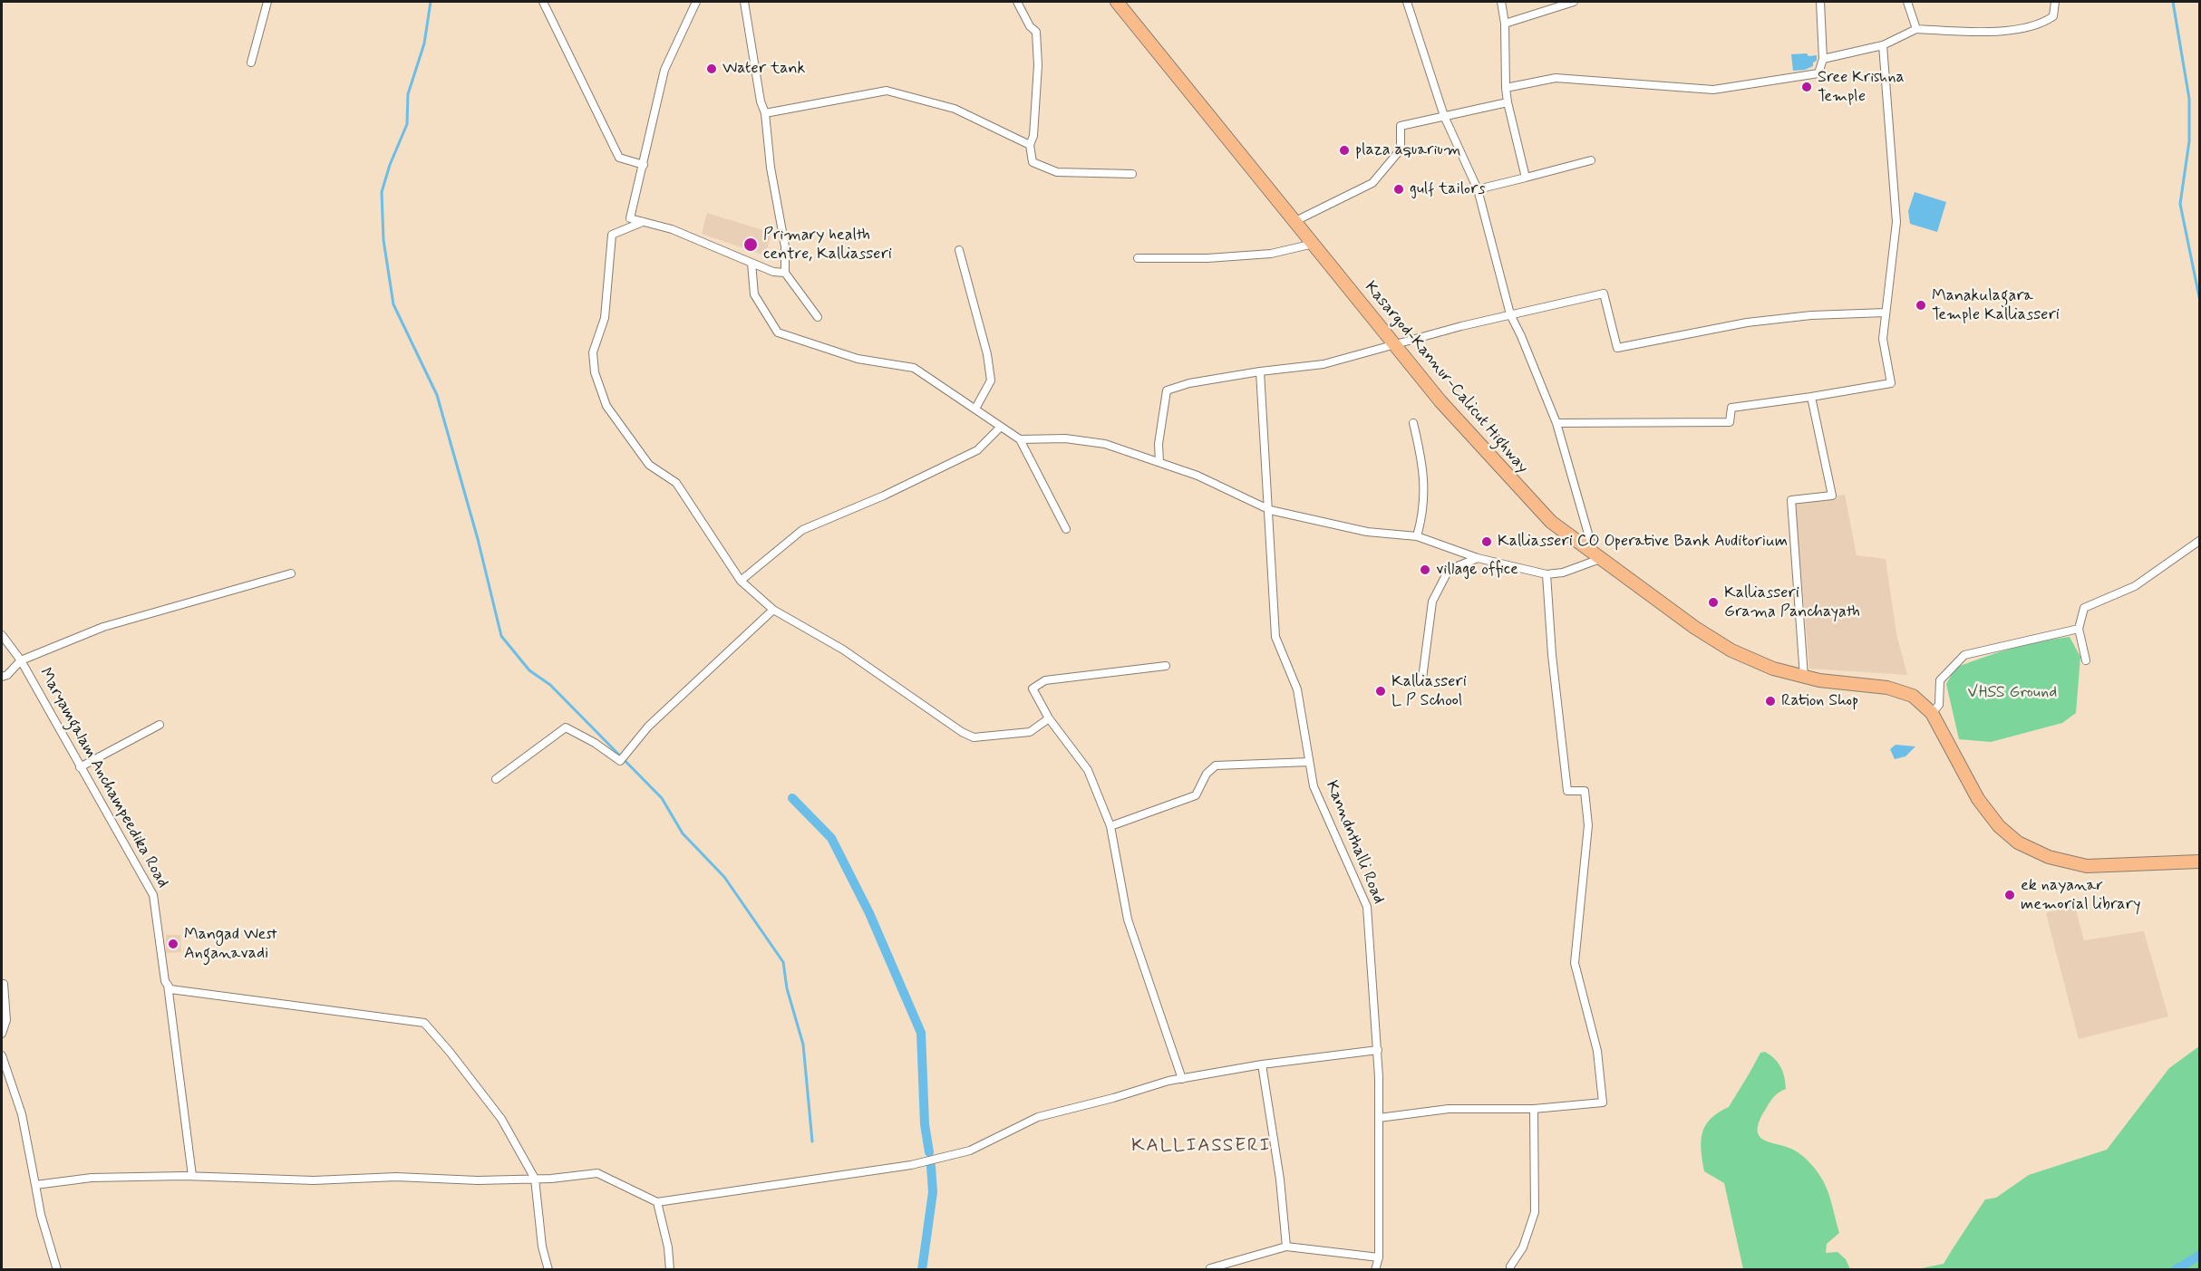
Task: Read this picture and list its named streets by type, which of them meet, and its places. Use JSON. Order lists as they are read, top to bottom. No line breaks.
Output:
{"streets":{"highway":["Kasargod-Kannur-Calicut Highway"],"street":["Maryamgalam Anchampeedika Road","Kanndnthalli Road"]},"districts":["KALLIASSERI"],"parks":["VHSS Ground"],"places":["Water tank","Sree Krishna Temple","plaza aquarium","gulf tailors","Primary health centre, Kalliasseri","Manakulagara Temple Kalliasseri","Kalliasseri CO Operative Bank Auditorium","village office","Kalliasseri Grama Panchayath","Kalliasseri L P School","Ration Shop","ek nayanar memorial library","Mangad West Anganavadi"]}
